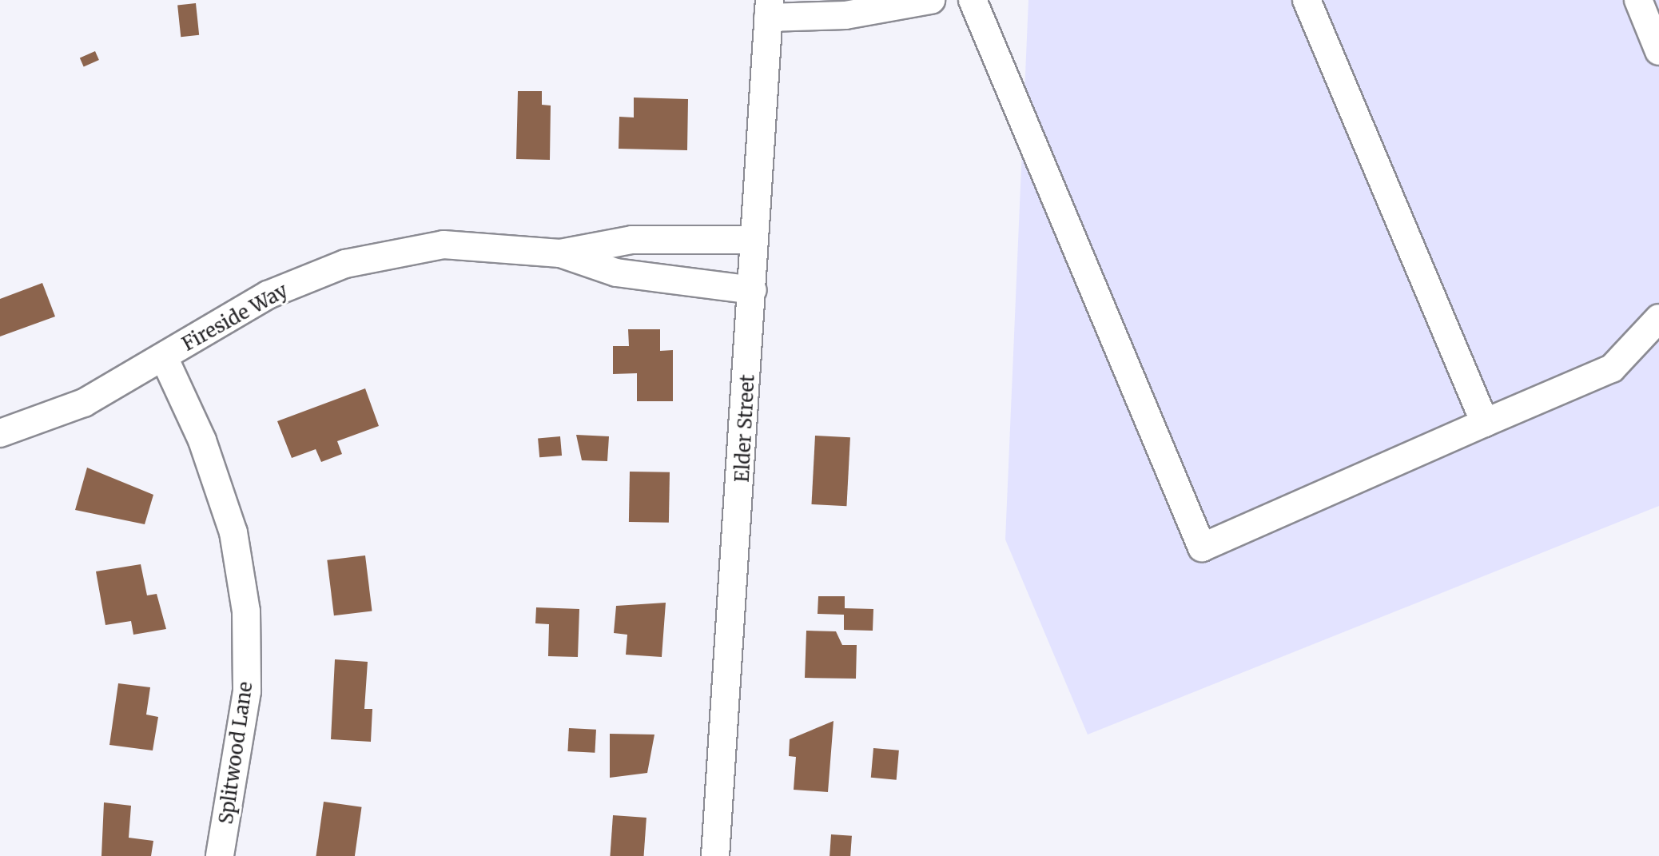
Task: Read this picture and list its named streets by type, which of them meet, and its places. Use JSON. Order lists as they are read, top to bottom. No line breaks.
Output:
{"streets":{"street":["Fireside Way","Elder Street","Splitwood Lane"]},"crossings":[["Fireside Way","Elder Street"],["Fireside Way","Splitwood Lane"]]}
